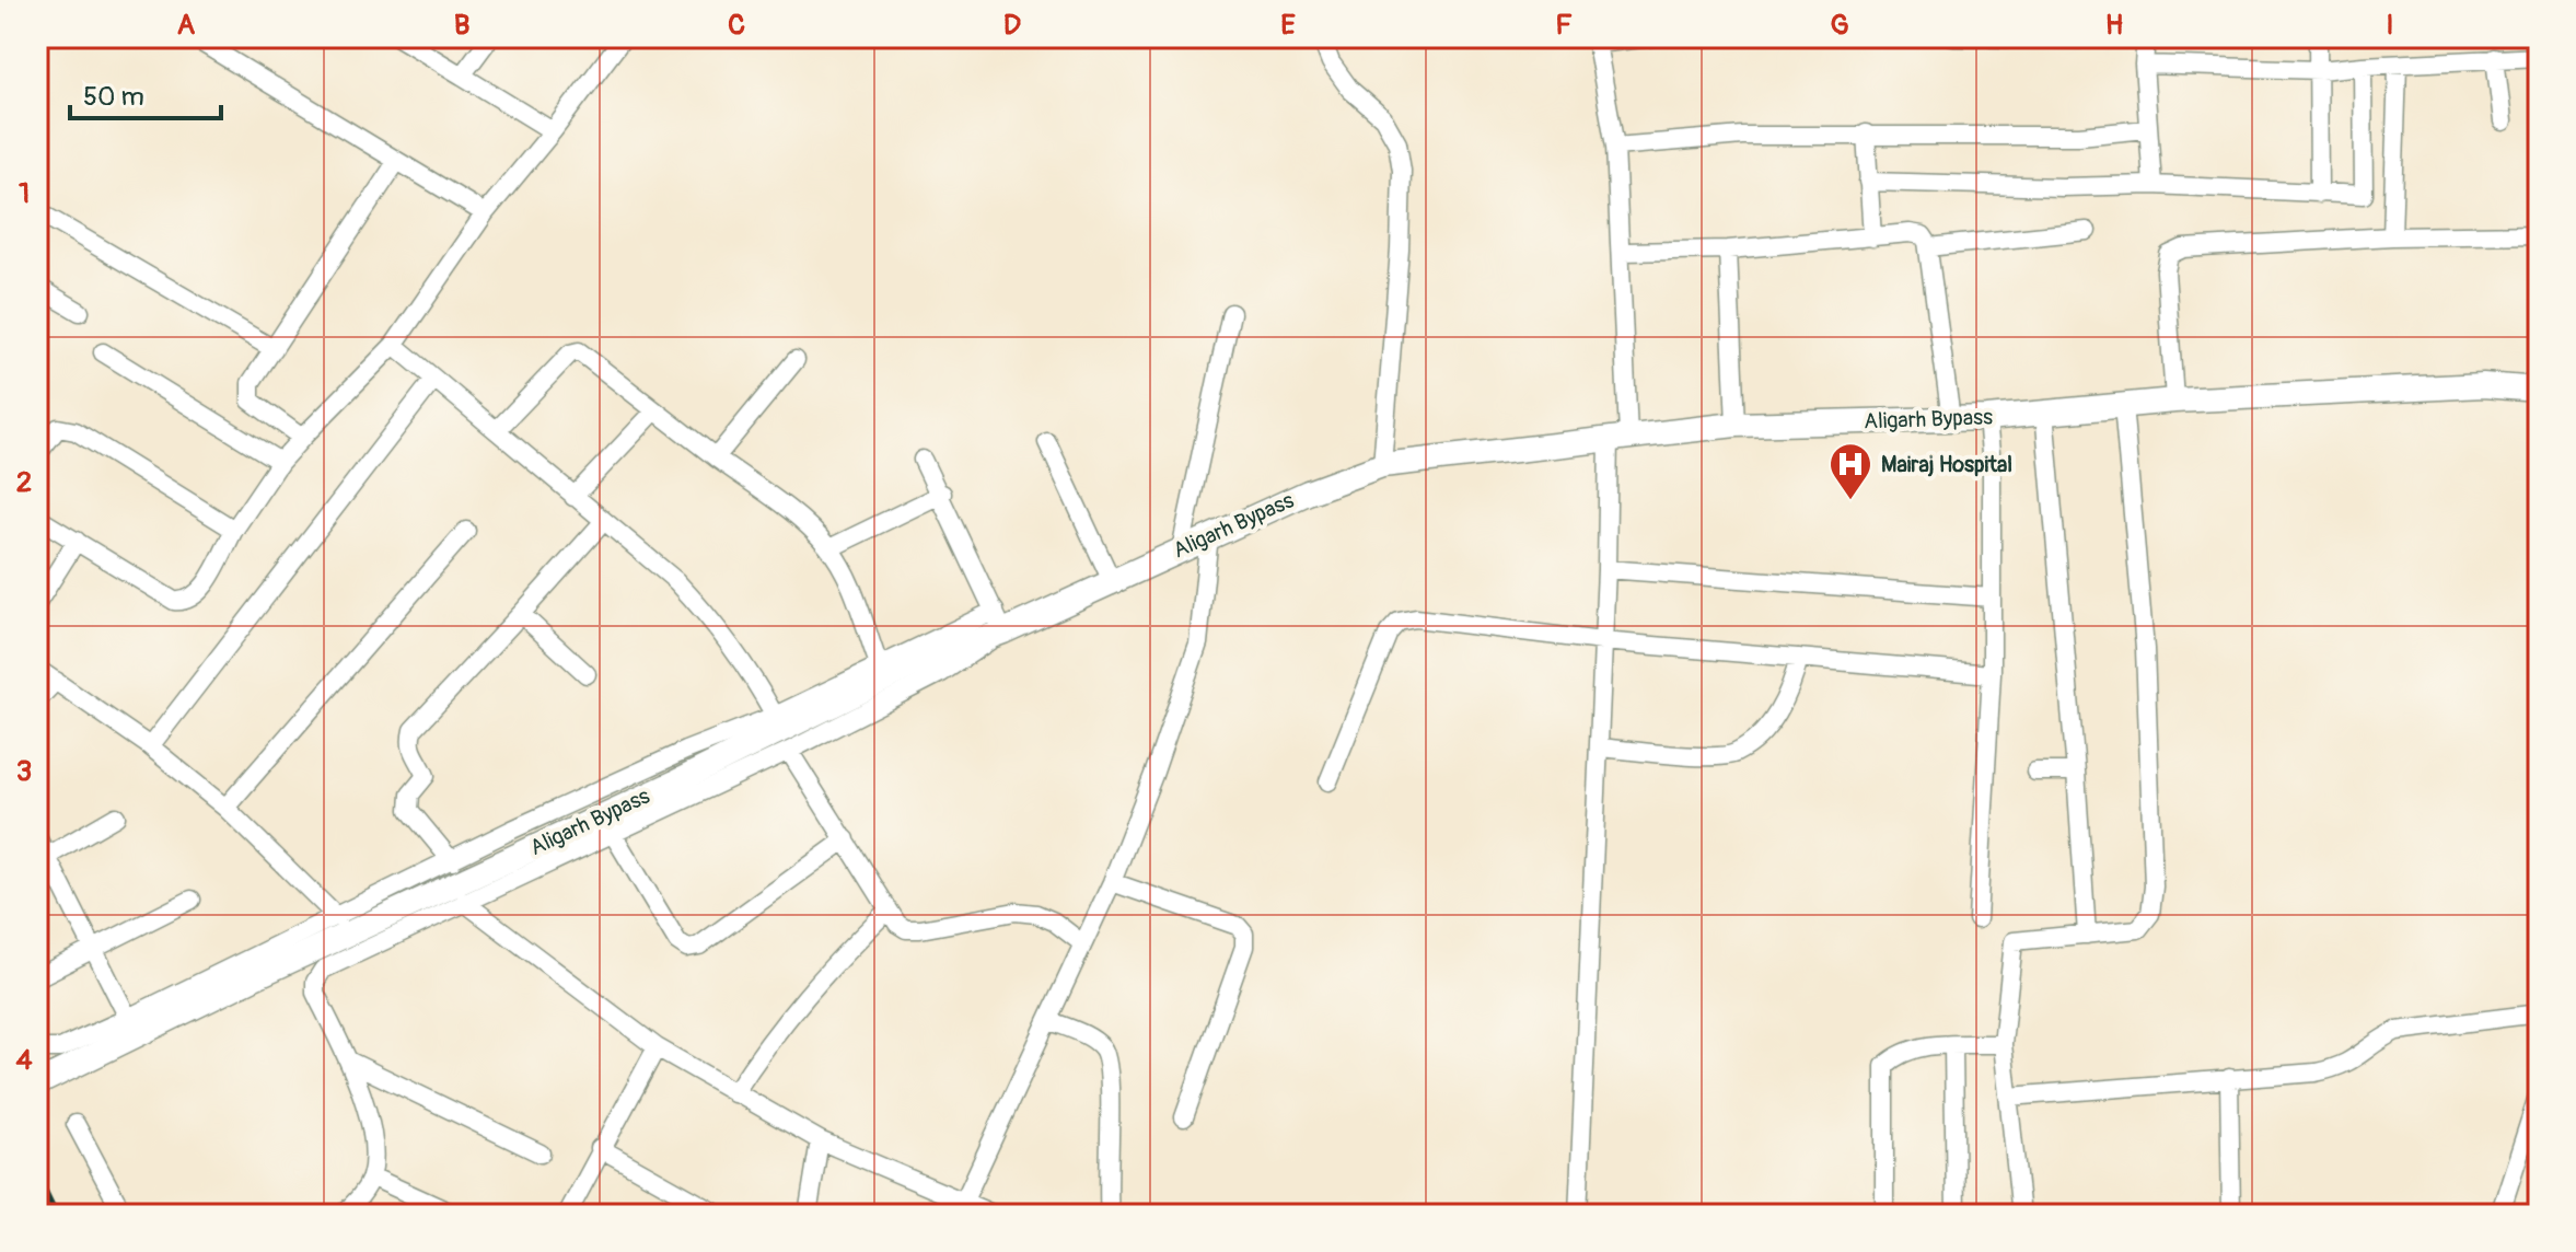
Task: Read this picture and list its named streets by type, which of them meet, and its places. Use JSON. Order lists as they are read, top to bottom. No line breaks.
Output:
{"streets":{"main road":["Aligarh Bypass"]},"places":{"hospital":["Mairaj Hospital"]},"scale_bar":"50 m","grid":{"columns":["A","B","C","D","E","F","G","H","I"],"rows":["1","2","3","4"]}}
